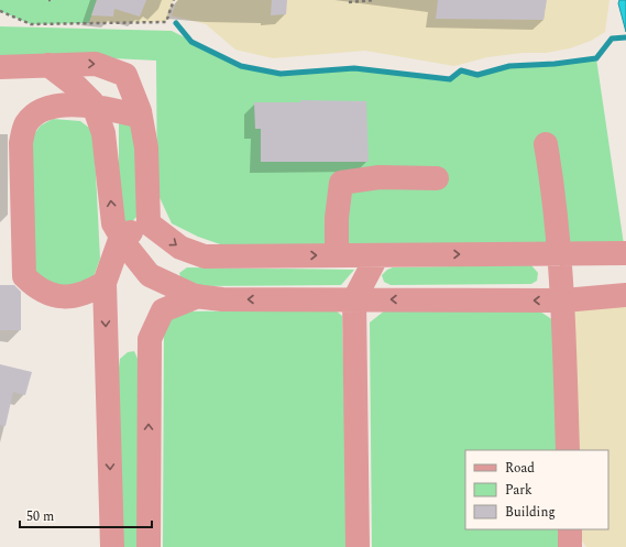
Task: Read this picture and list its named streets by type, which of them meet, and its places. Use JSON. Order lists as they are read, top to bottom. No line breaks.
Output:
{"legend":["Road","Park","Building"],"scale_bar":"50 m"}
